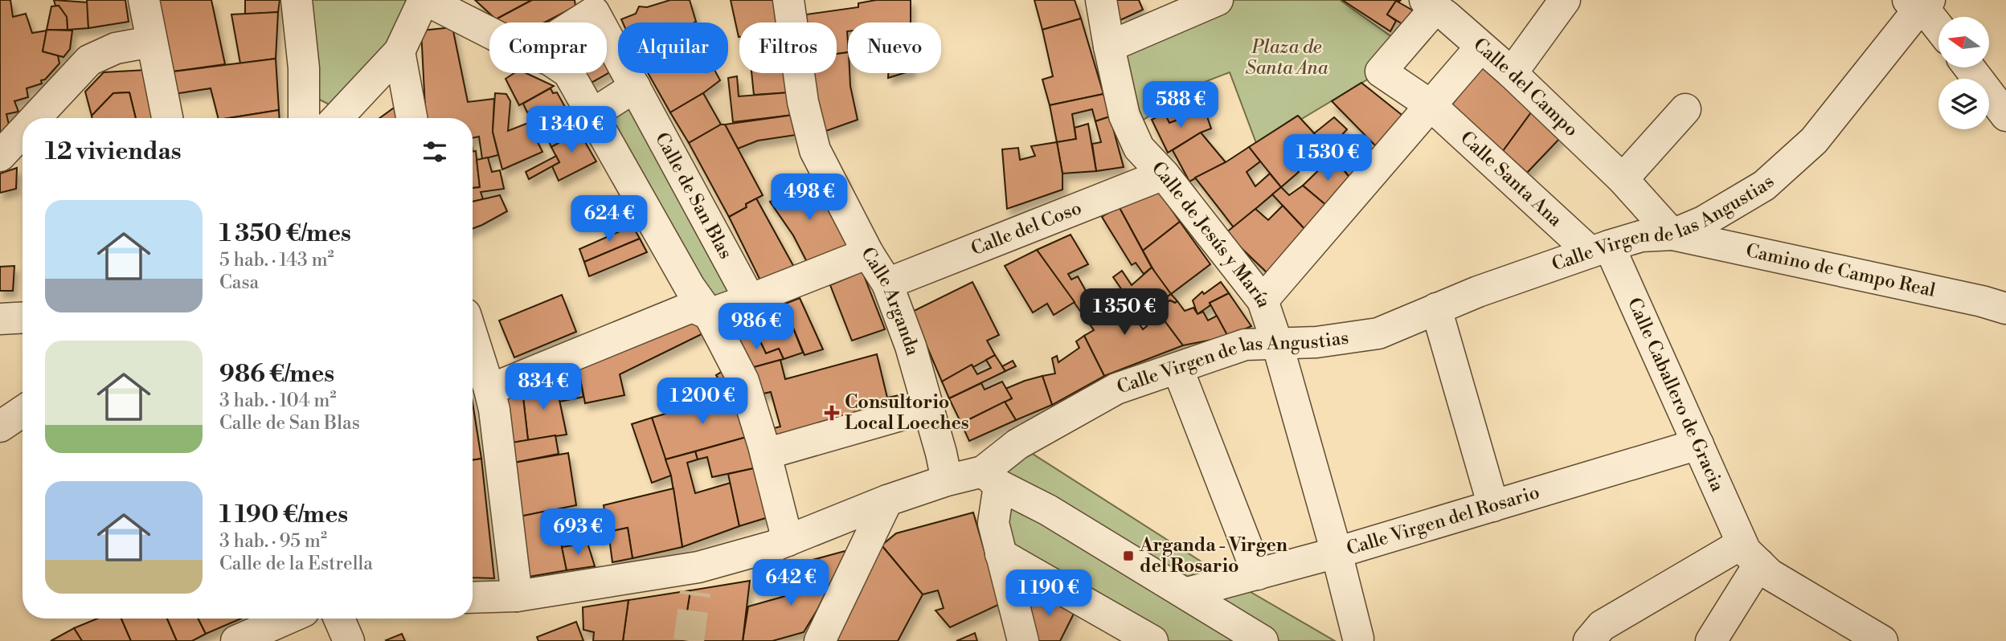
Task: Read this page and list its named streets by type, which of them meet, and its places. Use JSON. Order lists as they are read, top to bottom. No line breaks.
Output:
{"streets":{"street":["Calle del Campo","Calle Santa Ana","Calle de San Blas","Calle Virgen de las Angustias","Calle del Coso","Calle de Jesús y María","Camino de Campo Real","Calle Arganda","Calle Caballero de Gracia","Calle Virgen del Rosario"]},"crossings":[["Calle del Campo","Calle Virgen de las Angustias"],["Calle del Campo","Camino de Campo Real"],["Calle Santa Ana","Calle Virgen de las Angustias"],["Calle Santa Ana","Calle Caballero de Gracia"],["Calle Virgen de las Angustias","Calle de Jesús y María"],["Calle Virgen de las Angustias","Camino de Campo Real"],["Calle Virgen de las Angustias","Calle Arganda"],["Calle Virgen de las Angustias","Calle Caballero de Gracia"],["Calle del Coso","Calle de Jesús y María"],["Calle del Coso","Calle Arganda"],["Calle de Jesús y María","Calle Virgen del Rosario"],["Calle Caballero de Gracia","Calle Virgen del Rosario"]],"parks":["Plaza de Santa Ana"],"places":{"health":["Consultorio Local Loeches"],"transit":["Arganda - Virgen del Rosario"]},"north":"left","page":{"chip":["Comprar","Alquilar","Filtros","Nuevo"],"price":["588 €","1 340 €","1 530 €","498 €","624 €","1 350 €","986 €","834 €","1 200 €","693 €","642 €","1 190 €"],"heading":"12 viviendas","list":[{"name":"1 350 €/mes","note":"5 hab. · 143 m² · Casa"},{"name":"986 €/mes","note":"3 hab. · 104 m² · Calle de San Blas"},{"name":"1 190 €/mes","note":"3 hab. · 95 m² · Calle de la Estrella"}]}}
